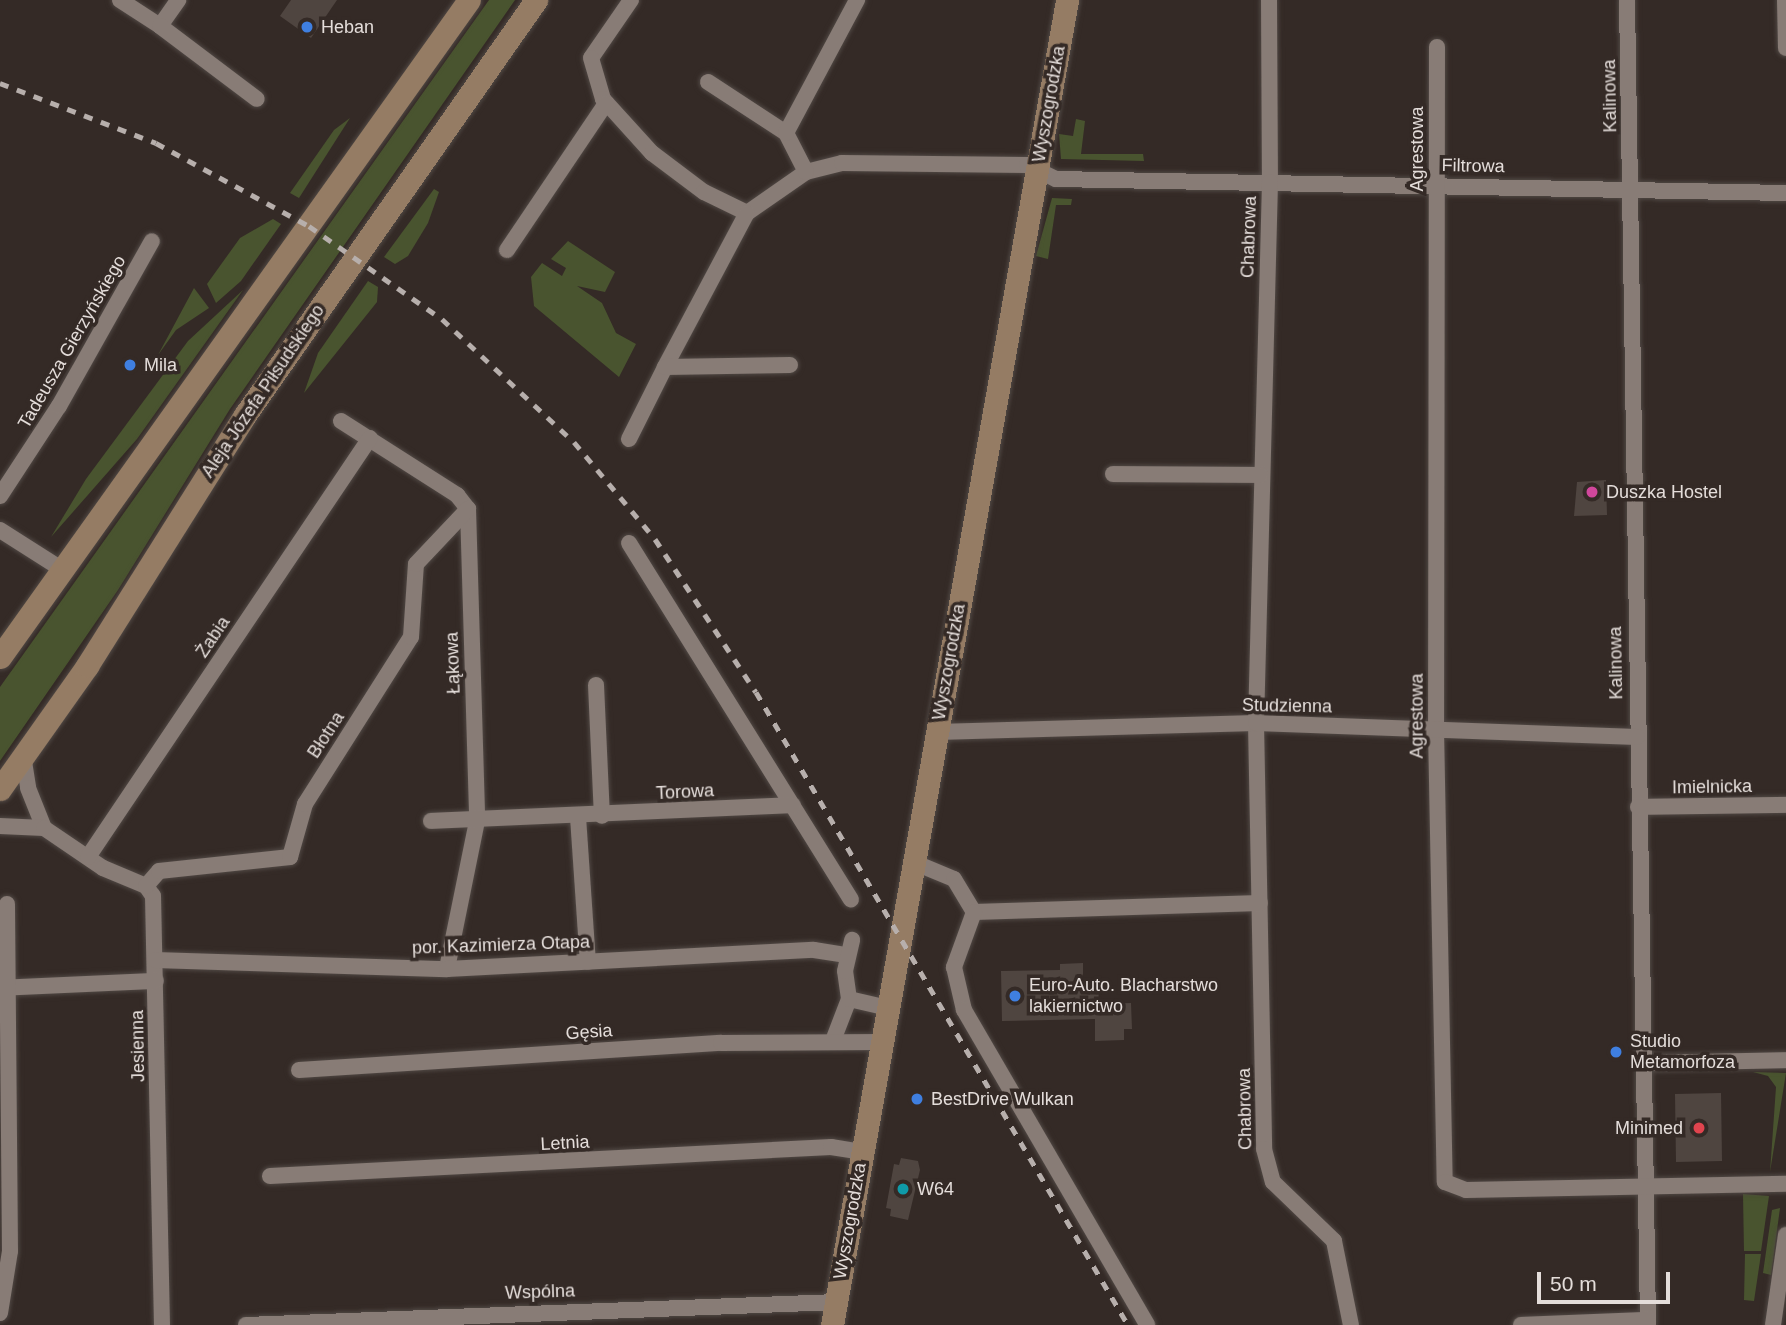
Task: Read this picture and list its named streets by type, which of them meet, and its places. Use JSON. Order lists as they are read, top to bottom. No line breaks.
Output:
{"streets":{"main road":["Wyszogrodzka","Aleja Józefa Piłsudskiego"],"street":["Kalinowa","Agrestowa","Filtrowa","Chabrowa","Tadeusza Gierzyńskiego","Żabia","Łąkowa","Studzienna","Błotna","Imielnicka","Torowa","por. Kazimierza Otapa","Gęsia","Jesienna","Letnia","Wspólna"]},"crossings":[["Kalinowa","Agrestowa"],["Kalinowa","Filtrowa"],["Kalinowa","Studzienna"],["Kalinowa","Imielnicka"],["Wyszogrodzka","Filtrowa"],["Wyszogrodzka","Studzienna"],["Wyszogrodzka","Gęsia"],["Wyszogrodzka","Letnia"],["Wyszogrodzka","Wspólna"],["Agrestowa","Filtrowa"],["Agrestowa","Studzienna"],["Filtrowa","Chabrowa"],["Chabrowa","Studzienna"],["Łąkowa","Błotna"],["Łąkowa","Torowa"],["Łąkowa","por. Kazimierza Otapa"],["Błotna","Jesienna"],["por. Kazimierza Otapa","Jesienna"]],"places":["Heban","Mila","Duszka Hostel","Euro-Auto. Blacharstwo lakiernictwo","Studio Metamorfoza","BestDrive Wulkan","Minimed","W64"],"scale_bar":"50 m"}
